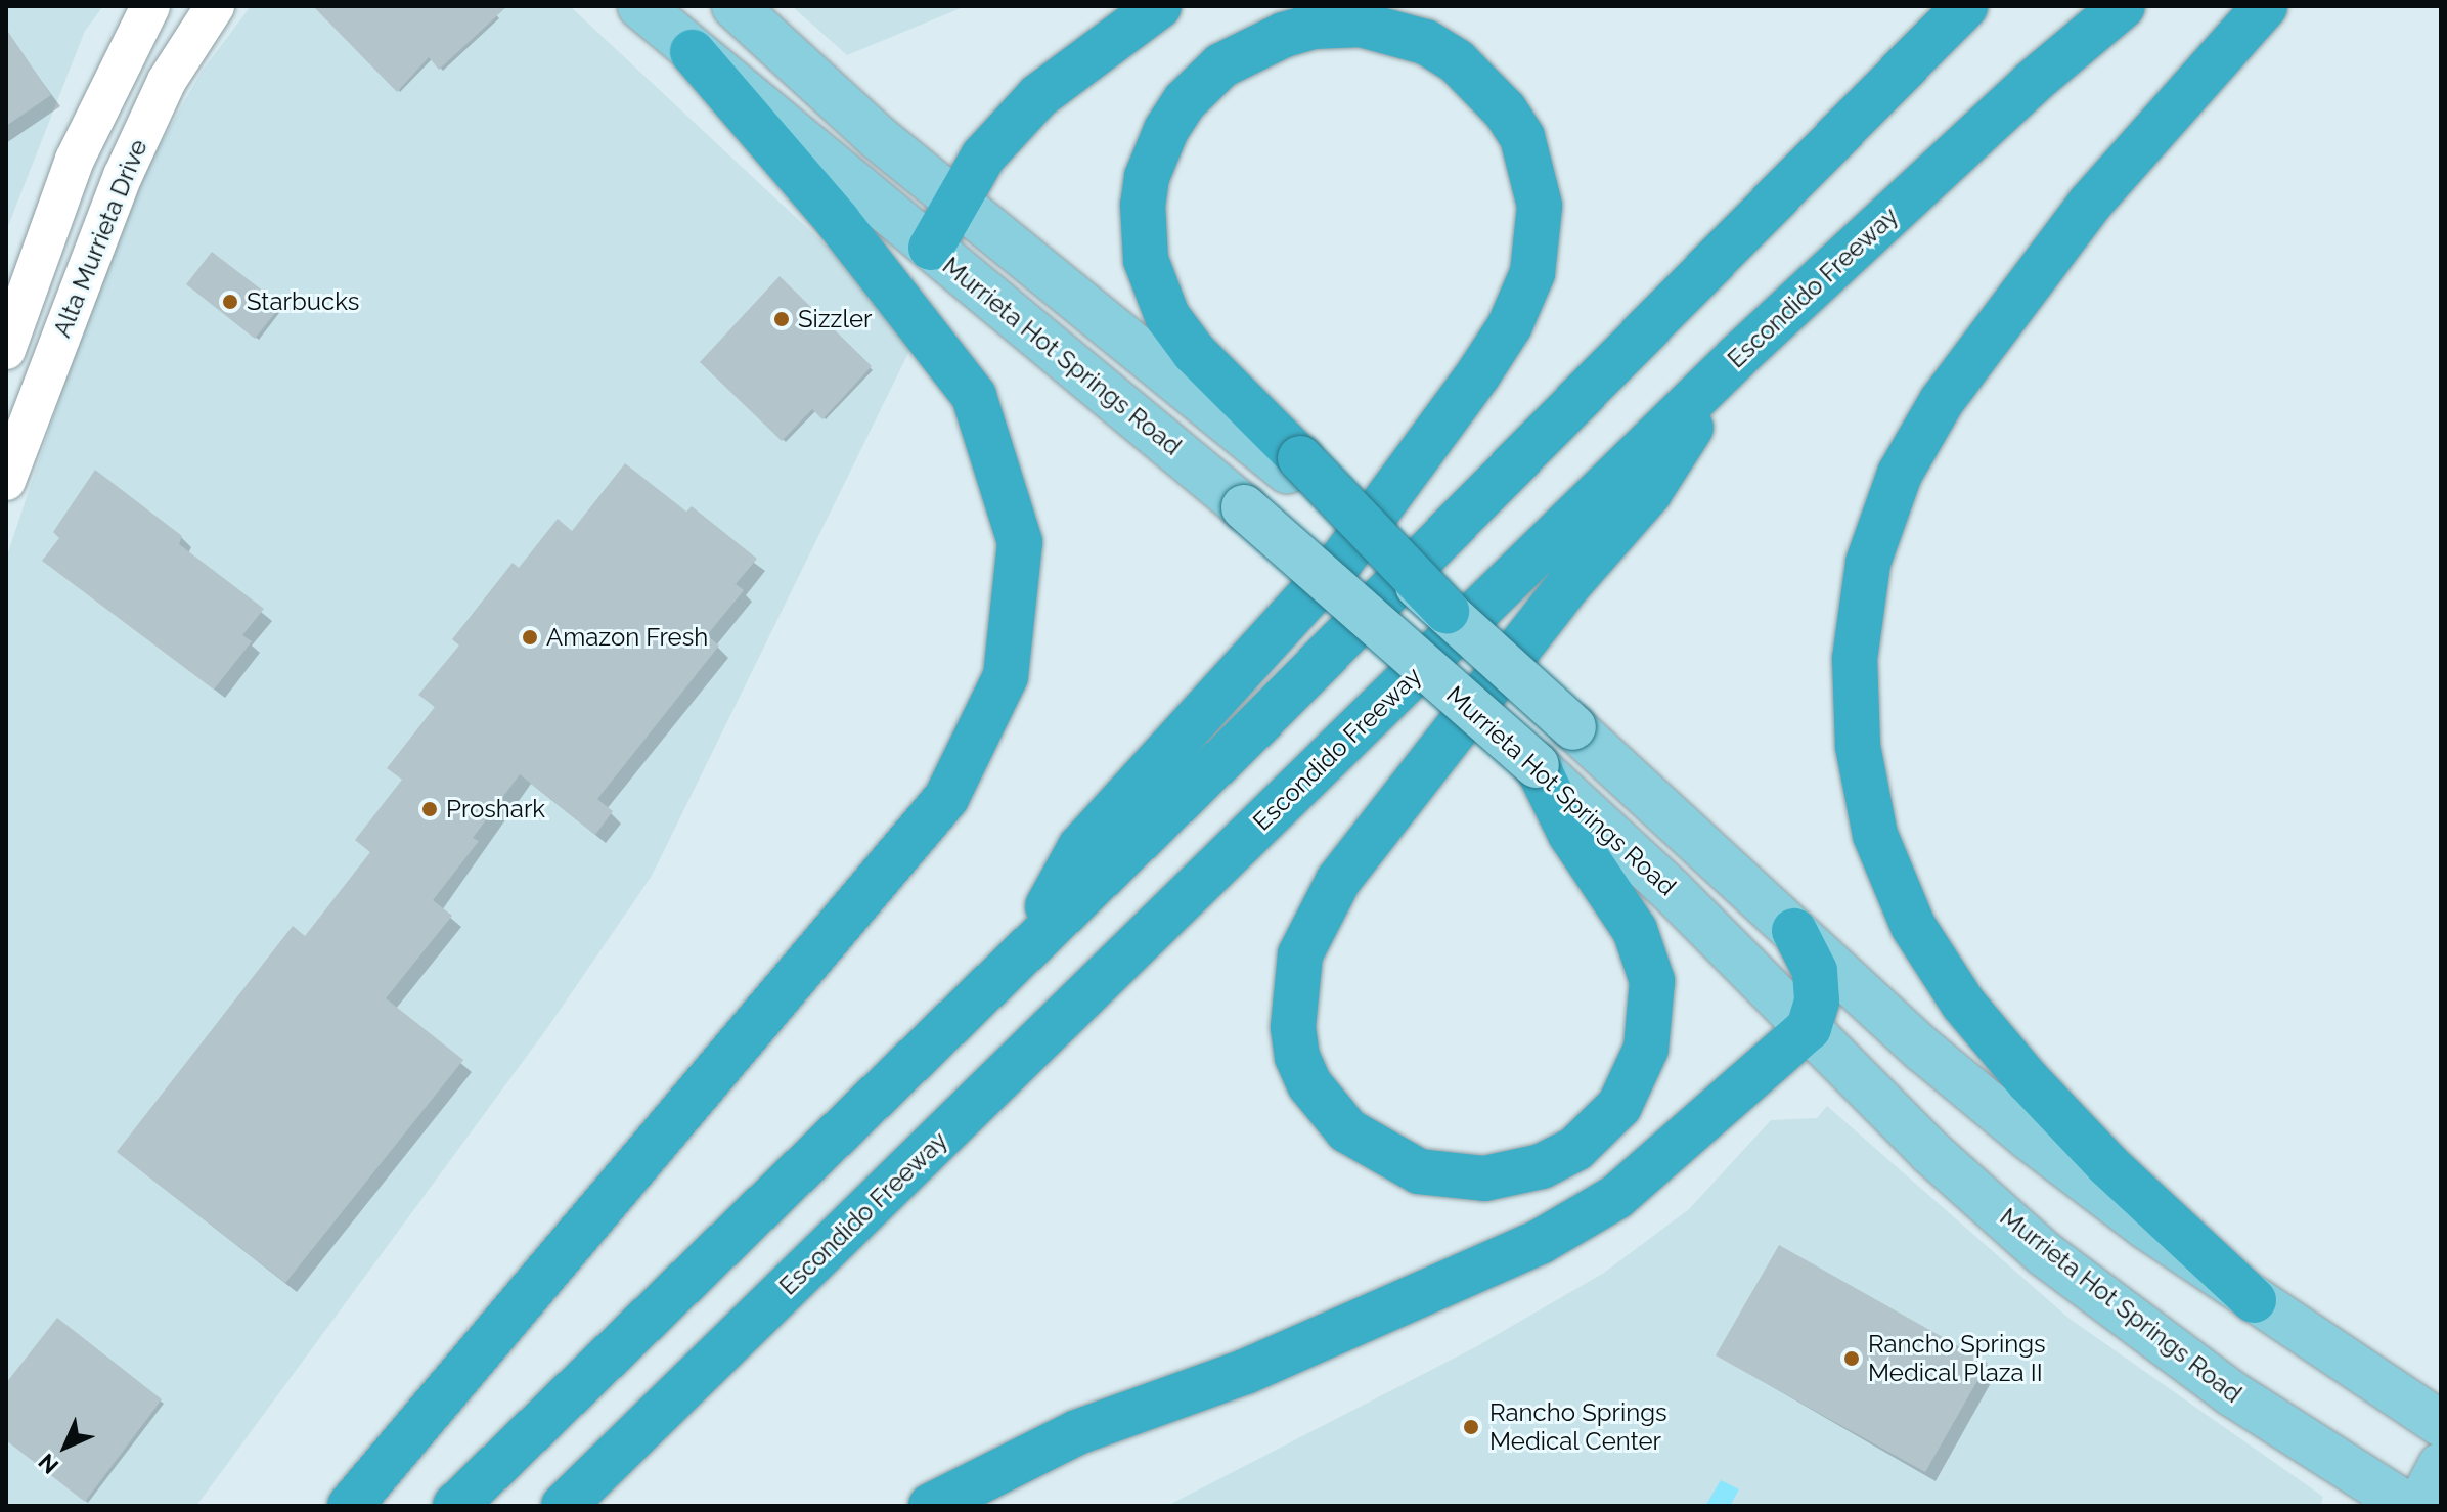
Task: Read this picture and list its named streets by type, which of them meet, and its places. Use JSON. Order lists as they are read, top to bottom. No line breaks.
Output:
{"streets":{"highway":["Escondido Freeway"],"main road":["Murrieta Hot Springs Road"],"street":["Alta Murrieta Drive"]},"places":["Starbucks","Sizzler","Amazon Fresh","Proshark","Rancho Springs Medical Plaza II","Rancho Springs Medical Center"],"north":"bottom left"}
